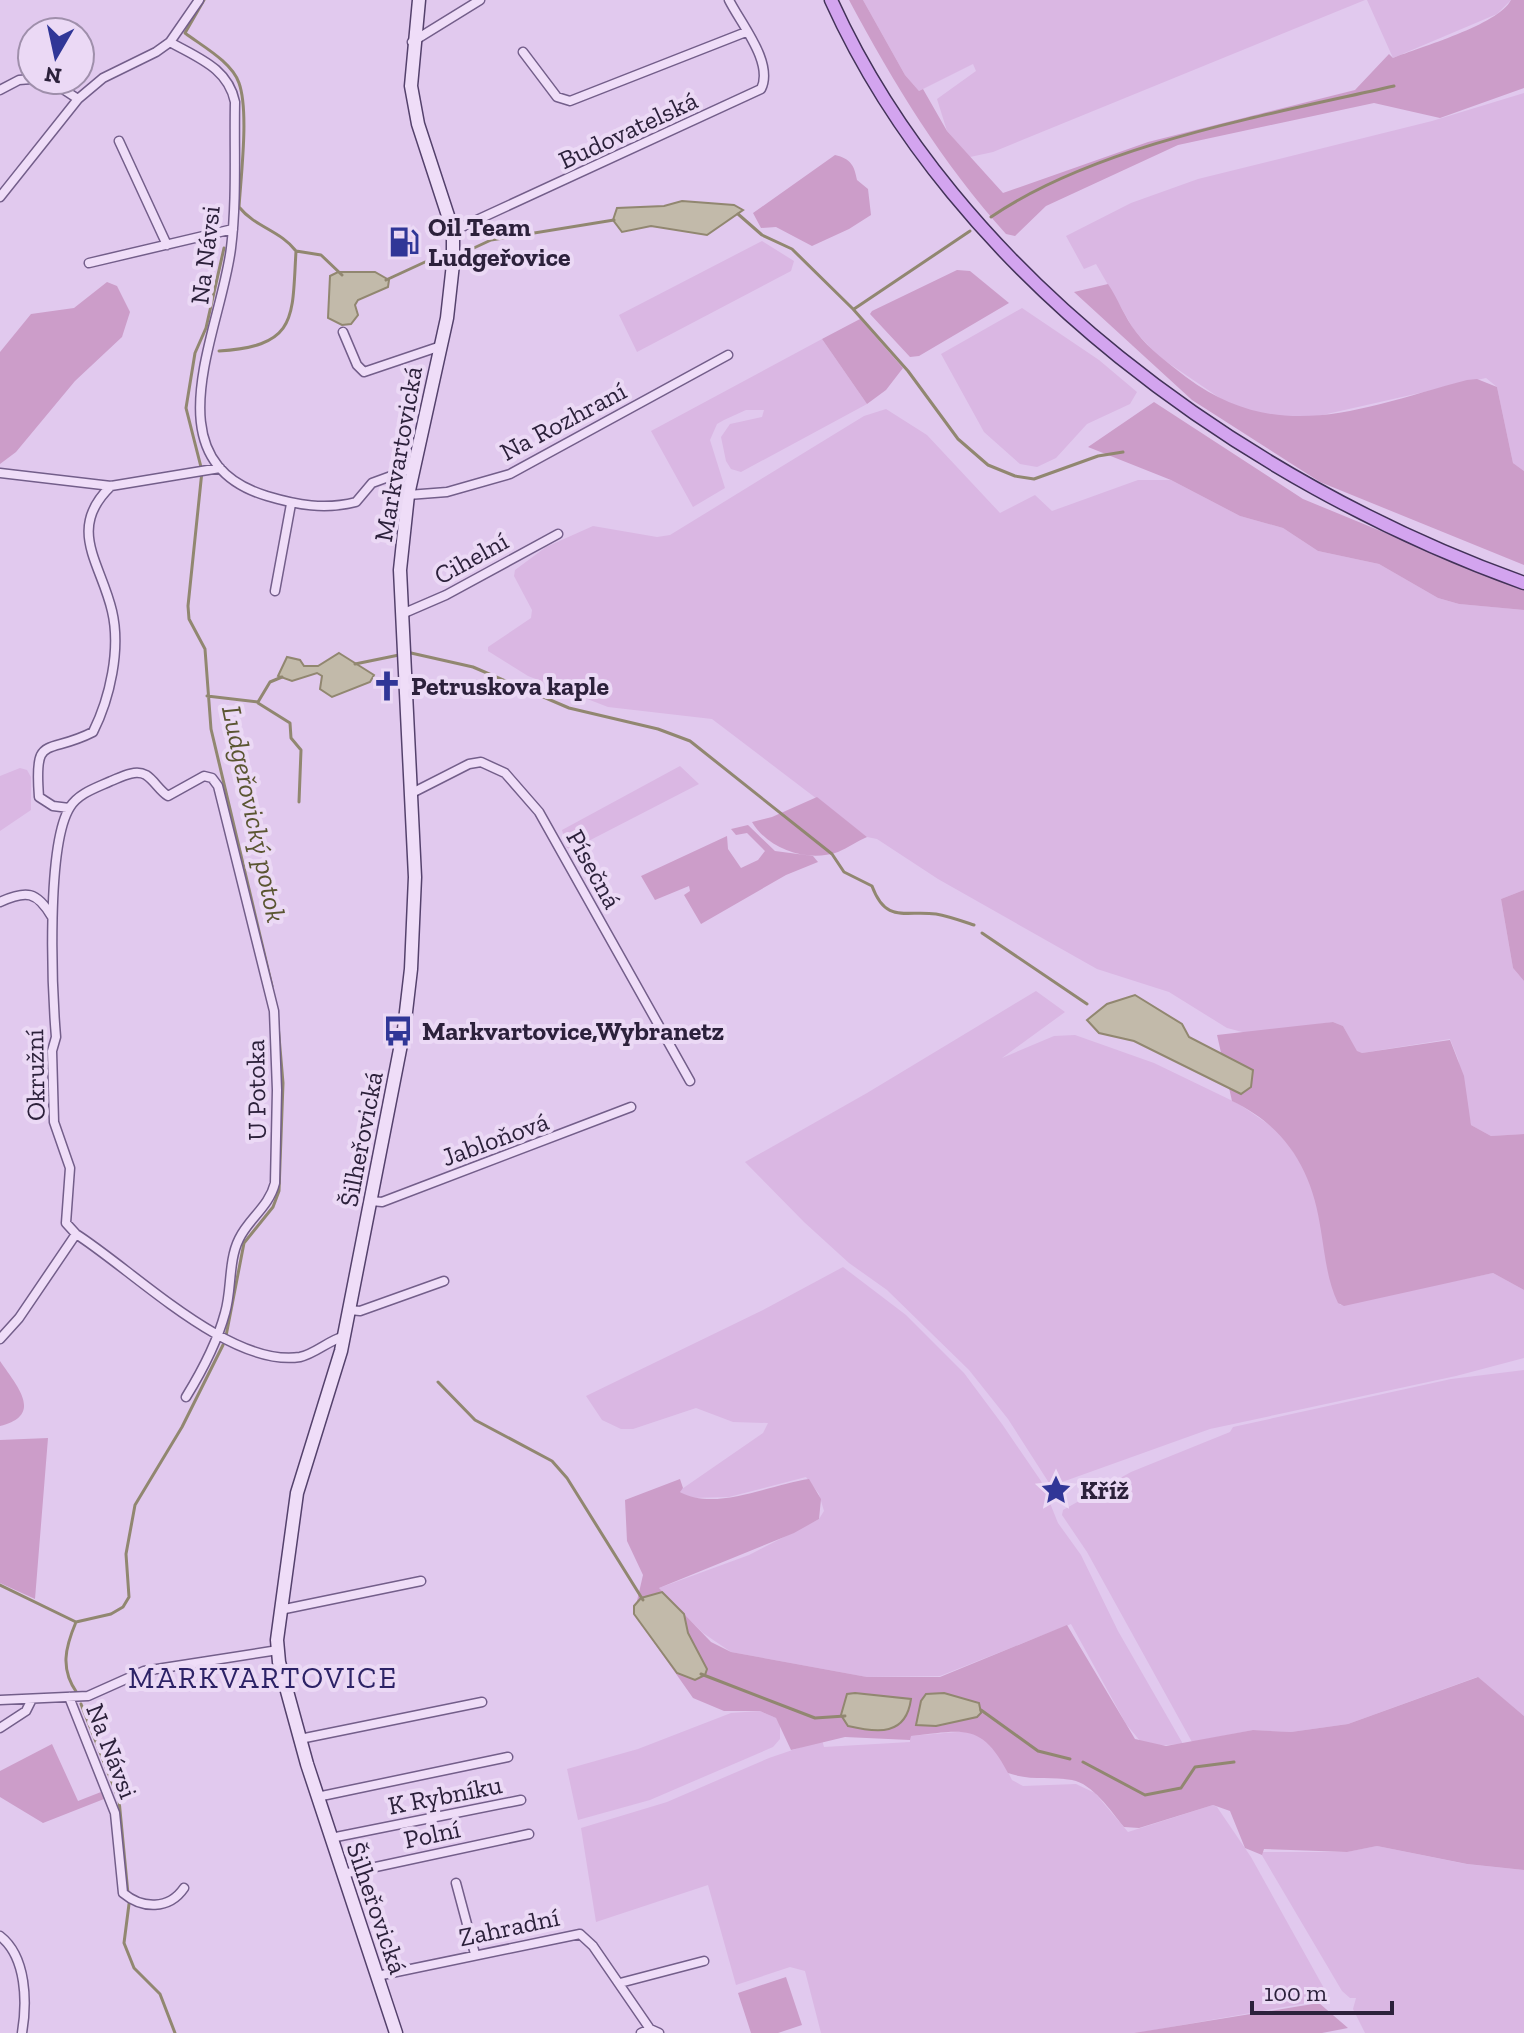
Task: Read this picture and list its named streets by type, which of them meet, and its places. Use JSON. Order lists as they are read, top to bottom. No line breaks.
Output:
{"streets":{"street":["Budovatelská","Na Návsi","Na Rozhraní","Markvartovická","Cihelní","Písečná","Okružní","U Potoka","Šilheřovická","Jabloňová","K Rybníku","Polní","Zahradní"]},"crossings":[["Budovatelská","Markvartovická"],["Na Návsi","Markvartovická"],["Na Rozhraní","Markvartovická"],["Markvartovická","Šilheřovická"],["Cihelní","Šilheřovická"],["Písečná","Šilheřovická"],["Okružní","U Potoka"],["Šilheřovická","Jabloňová"],["Šilheřovická","K Rybníku"],["Šilheřovická","Polní"],["Šilheřovická","Zahradní"]],"districts":["MARKVARTOVICE"],"water":["Ludgeřovický potok"],"places":{"fuel station":["Oil Team Ludgeřovice"],"church":["Petruskova kaple"],"bus stop":["Markvartovice,Wybranetz"],"place":["Kříž"]},"scale_bar":"100 m","north":"bottom"}
